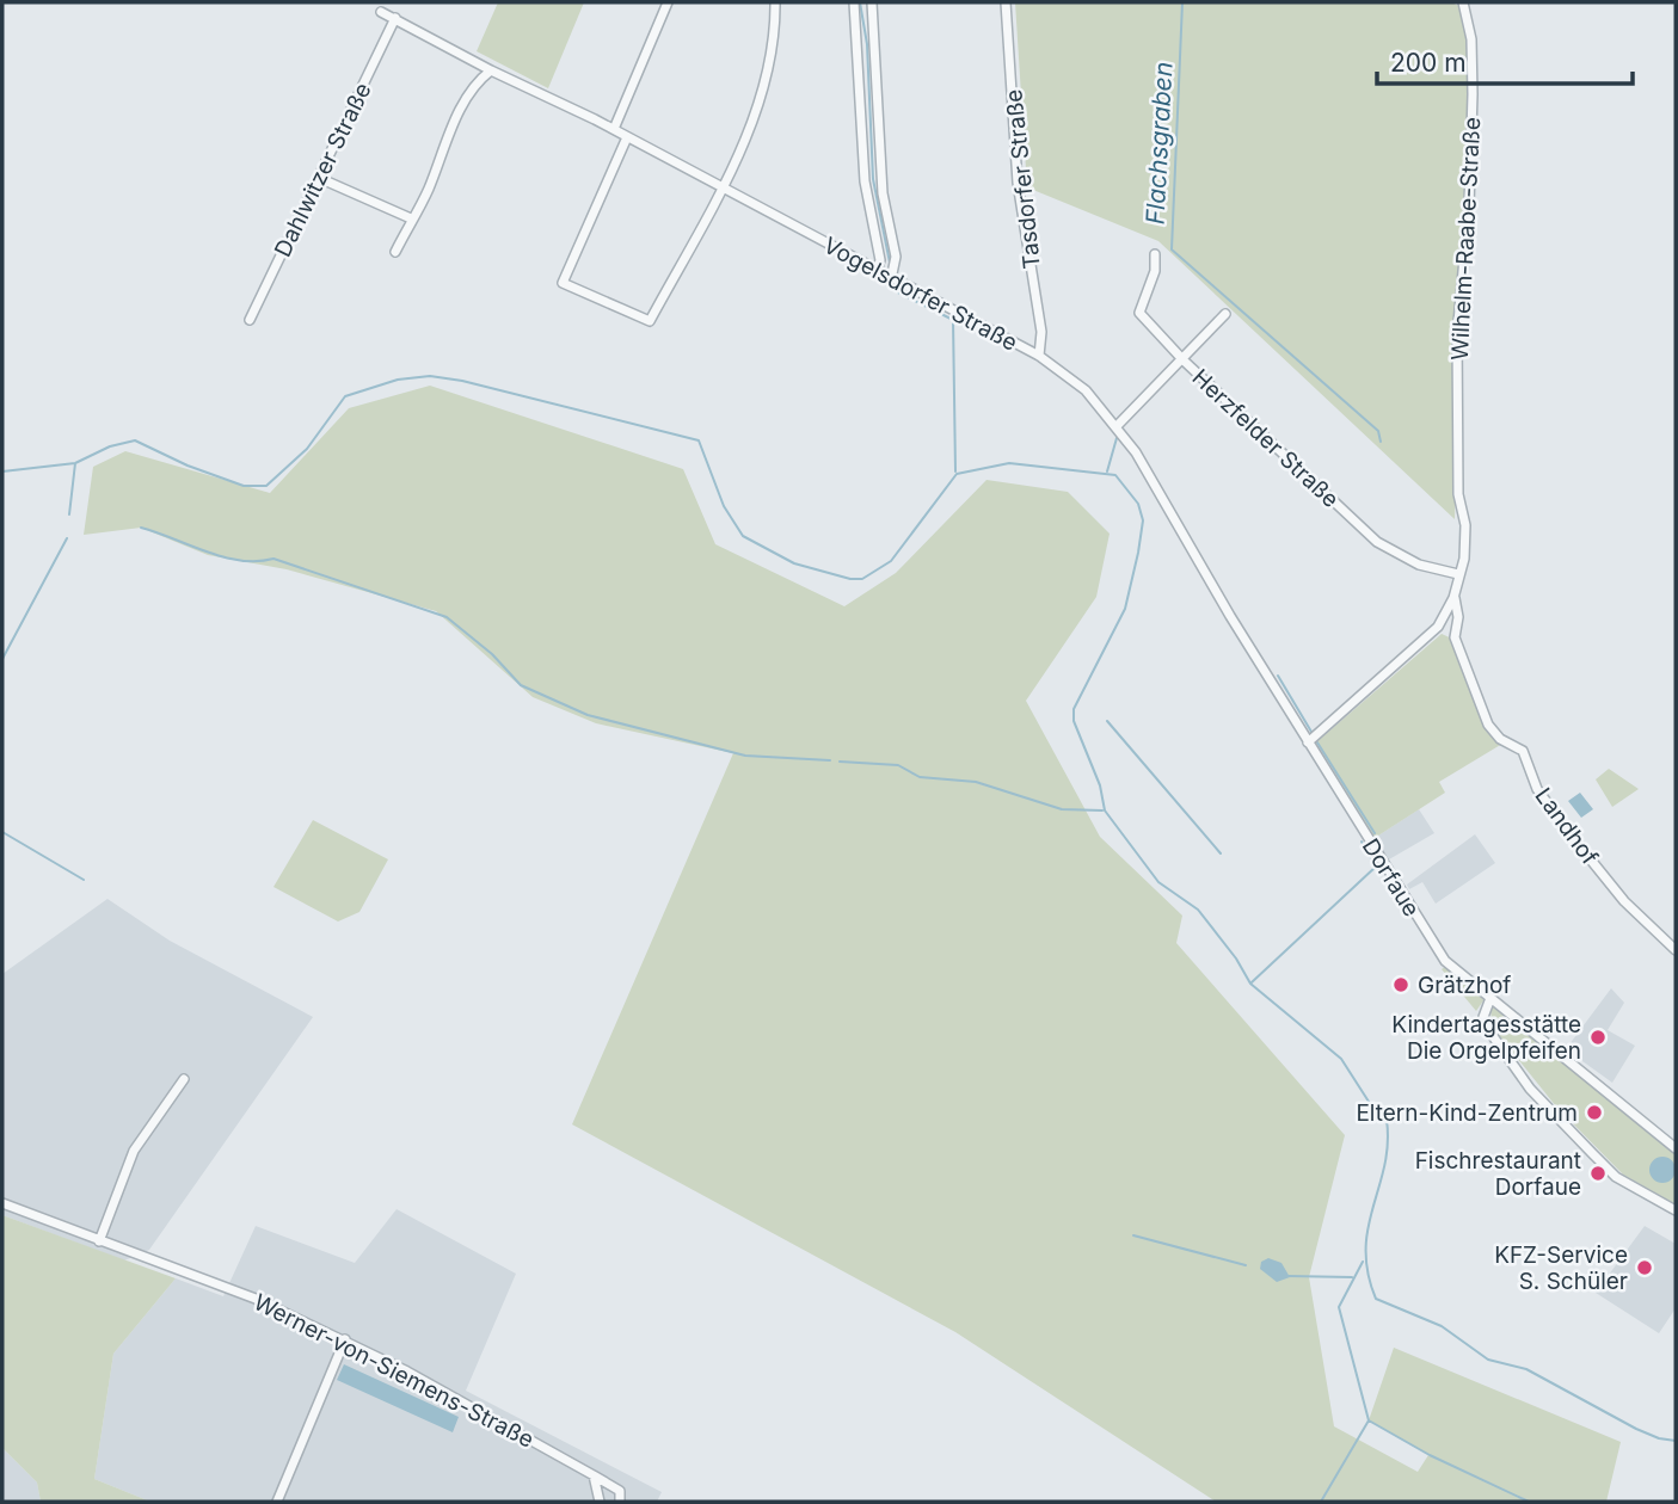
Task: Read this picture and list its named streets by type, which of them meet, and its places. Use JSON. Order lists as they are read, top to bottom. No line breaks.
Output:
{"streets":{"street":["Dahlwitzer Straße","Tasdorfer Straße","Wilhelm-Raabe-Straße","Vogelsdorfer Straße","Herzfelder Straße","Landhof","Dorfaue","Werner-von-Siemens-Straße"]},"crossings":[["Dahlwitzer Straße","Vogelsdorfer Straße"],["Tasdorfer Straße","Vogelsdorfer Straße"],["Wilhelm-Raabe-Straße","Herzfelder Straße"],["Wilhelm-Raabe-Straße","Landhof"],["Vogelsdorfer Straße","Dorfaue"]],"water":["Flachsgraben"],"places":["Grätzhof","Kindertagesstätte Die Orgelpfeifen","Eltern-Kind-Zentrum","Fischrestaurant Dorfaue","KFZ-Service S. Schüler"],"scale_bar":"200 m"}
